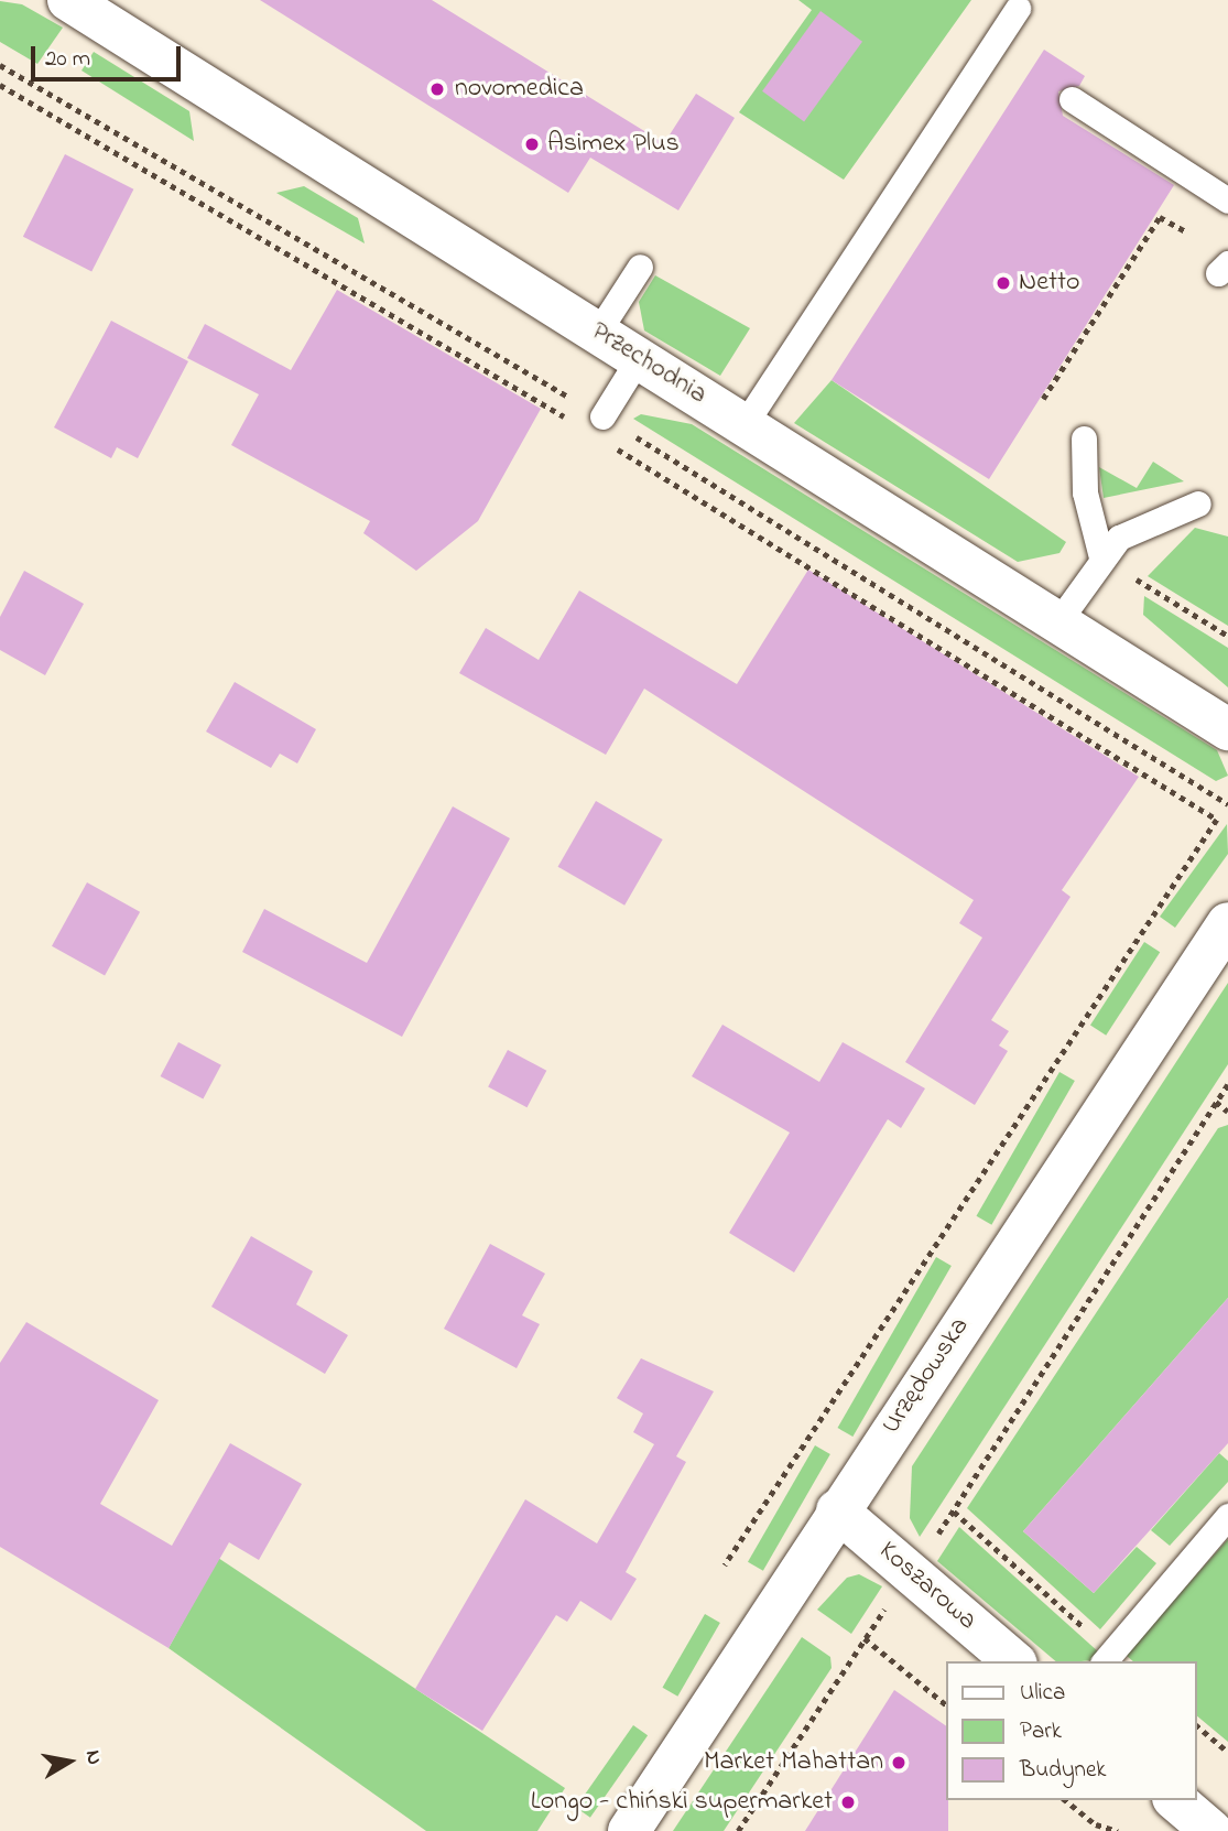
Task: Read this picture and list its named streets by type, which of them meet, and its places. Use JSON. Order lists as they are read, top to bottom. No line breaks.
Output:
{"streets":{"street":["Przechodnia","Urzędowska","Koszarowa"]},"crossings":[["Urzędowska","Koszarowa"]],"places":["novomedica","Asimex Plus","Netto","Market Mahattan","Longo - chiński supermarket"],"legend":["Ulica","Park","Budynek"],"scale_bar":"20 m","north":"right"}
